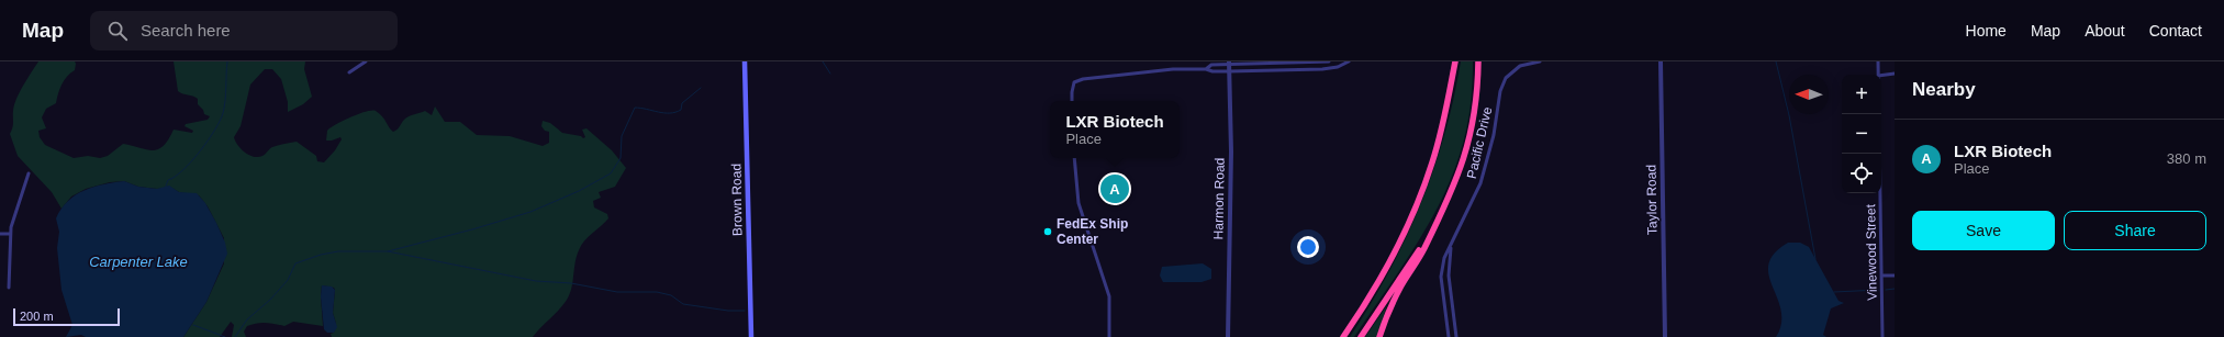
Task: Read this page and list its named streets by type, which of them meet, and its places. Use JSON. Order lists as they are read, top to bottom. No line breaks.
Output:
{"streets":{"main road":["Brown Road"],"street":["Pacific Drive","Harmon Road","Taylor Road","Vinewood Street"]},"water":["Carpenter Lake"],"places":["FedEx Ship Center"],"scale_bar":"200 m","north":"left","page":{"header":"Map","search":"Search here","nav":["Home","Map","About","Contact"],"heading":"Nearby","map_buttons":["+","−"],"popup":["LXR Biotech","Place"],"list":[{"mark":"A","name":"LXR Biotech","note":"Place","value":"380 m"}],"pins":"A","buttons":["Save","Share"],"scale":"200 m"}}
